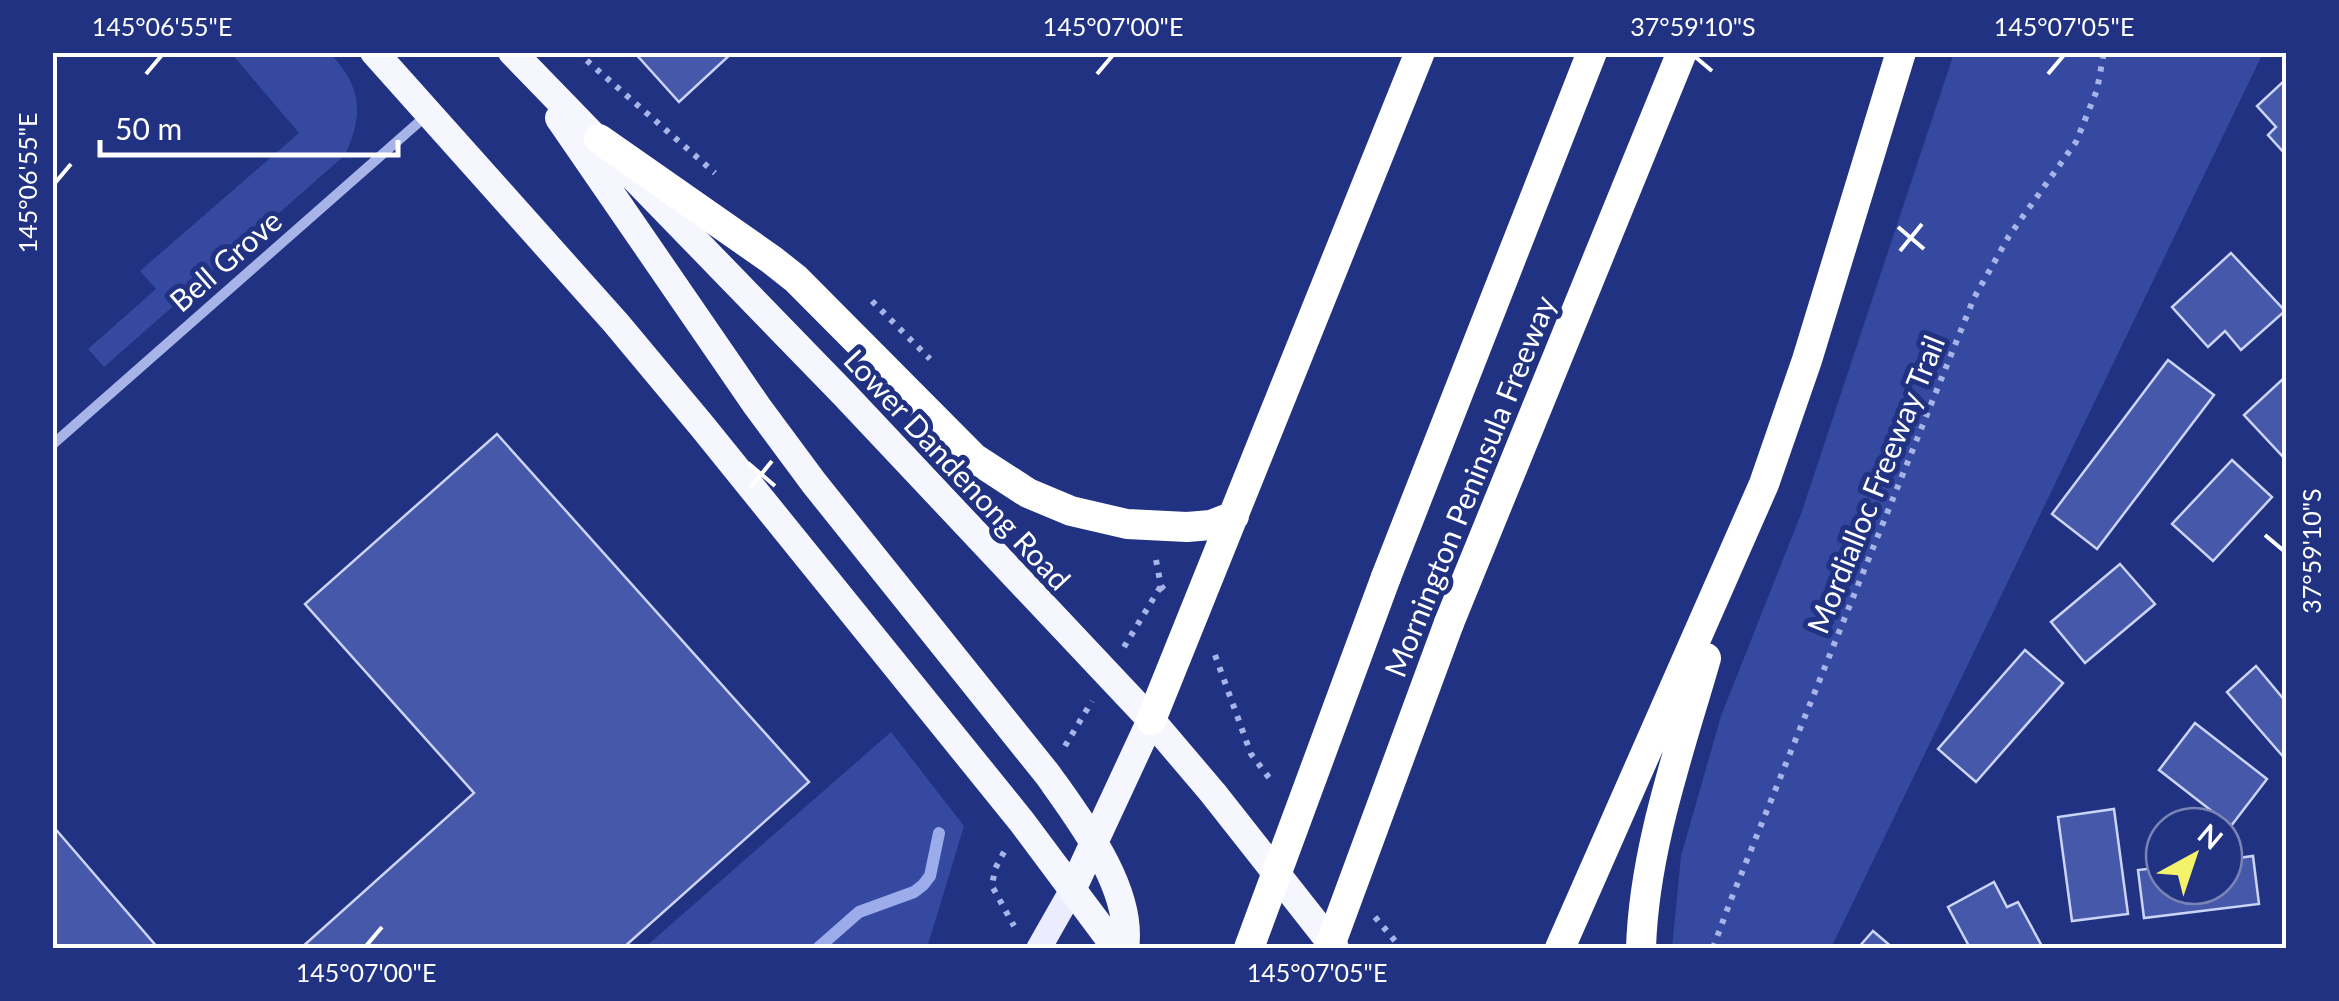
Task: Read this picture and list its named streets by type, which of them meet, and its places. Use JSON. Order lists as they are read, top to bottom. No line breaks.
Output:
{"streets":{"highway":["Lower Dandenong Road","Mornington Peninsula Freeway"],"street":["Bell Grove"],"path":["Mordialloc Freeway Trail"]},"crossings":[["Lower Dandenong Road","Mornington Peninsula Freeway"]],"scale_bar":"50 m","north":"top right","coordinates":["145°06'55\"E","145°07'00\"E","37°59'10\"S","145°07'05\"E"]}
